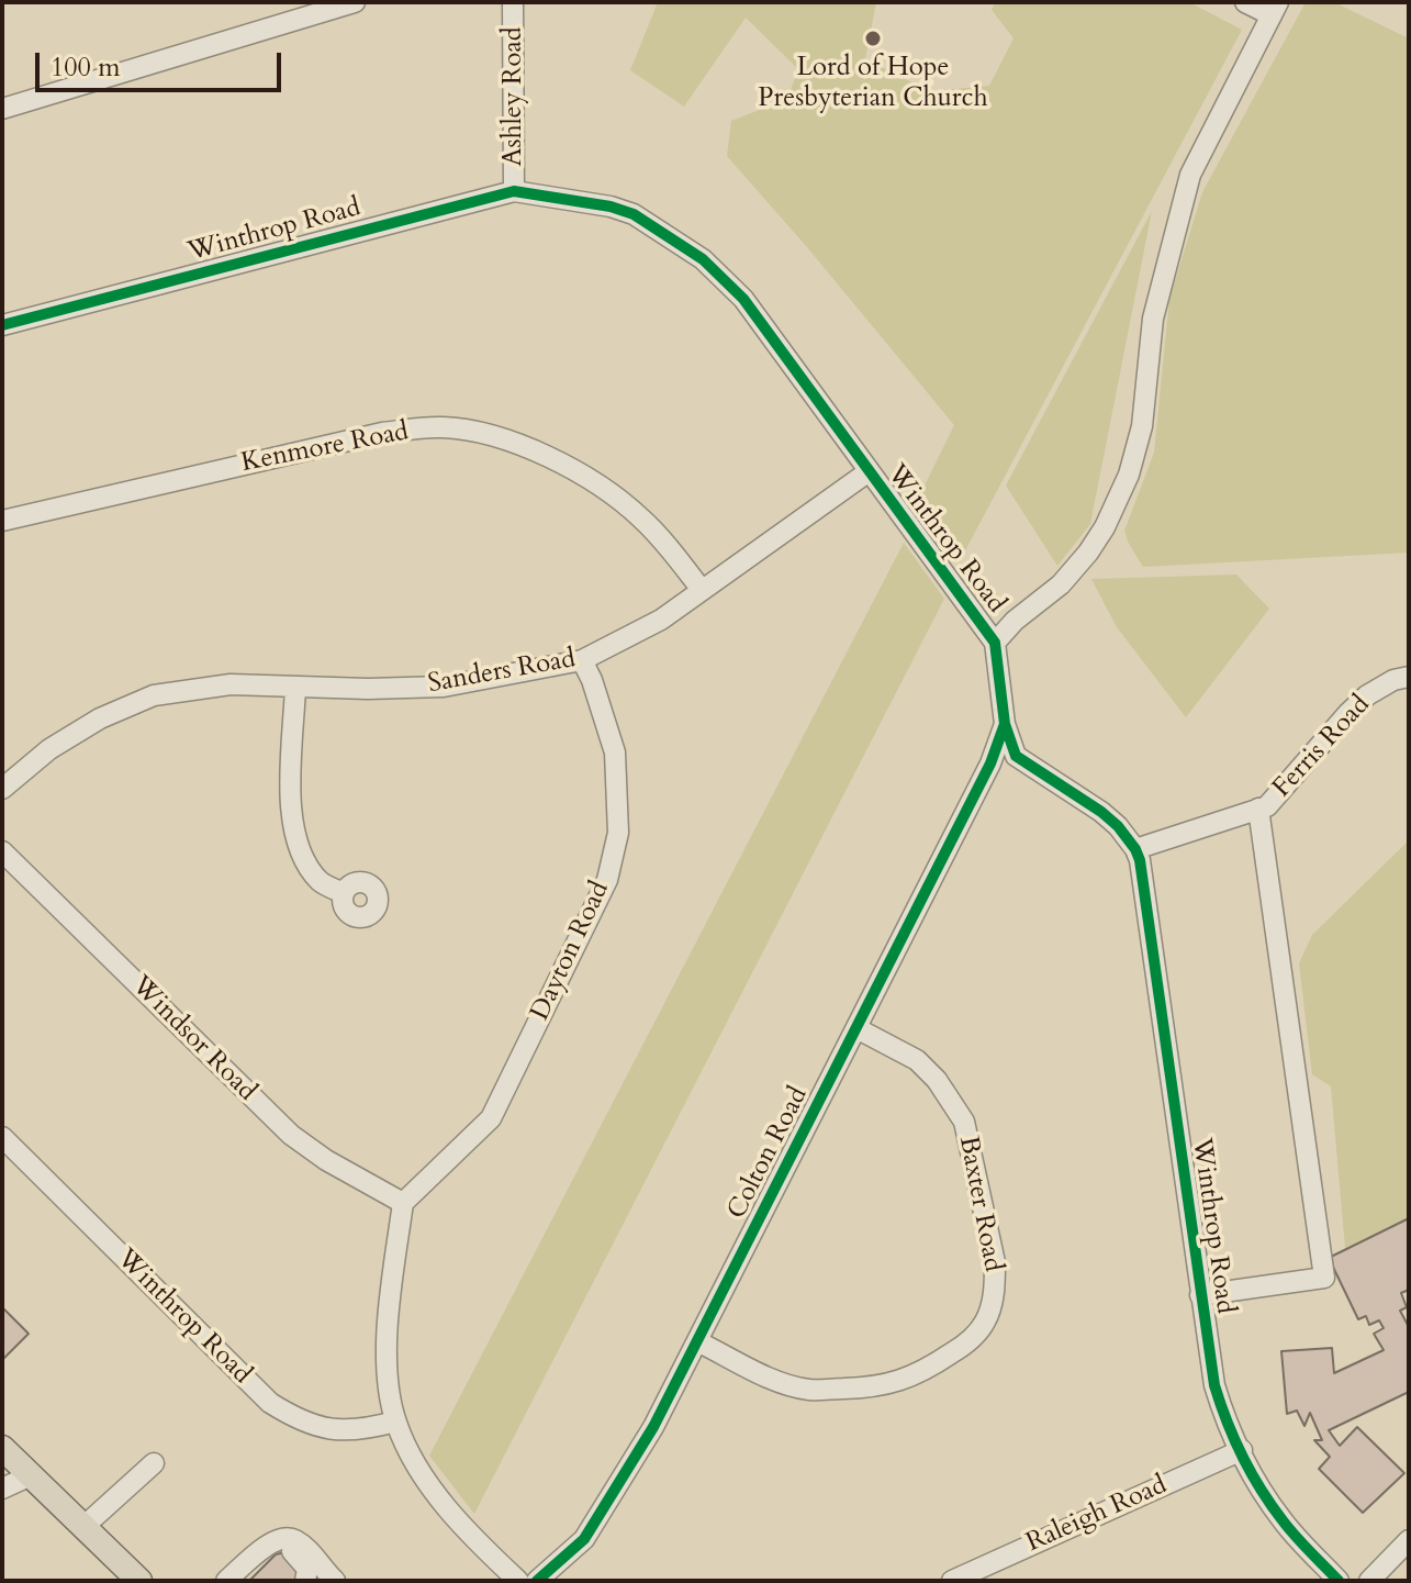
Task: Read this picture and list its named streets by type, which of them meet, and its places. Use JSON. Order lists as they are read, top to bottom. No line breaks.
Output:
{"streets":{"street":["Ashley Road","Winthrop Road","Kenmore Road","Sanders Road","Ferris Road","Dayton Road","Windsor Road","Colton Road","Baxter Road","Raleigh Road"]},"crossings":[["Ashley Road","Winthrop Road"],["Winthrop Road","Sanders Road"],["Winthrop Road","Ferris Road"],["Winthrop Road","Colton Road"],["Winthrop Road","Raleigh Road"],["Kenmore Road","Sanders Road"],["Sanders Road","Dayton Road"],["Dayton Road","Windsor Road"],["Colton Road","Baxter Road"]],"places":["Lord of Hope Presbyterian Church"],"scale_bar":"100 m"}
